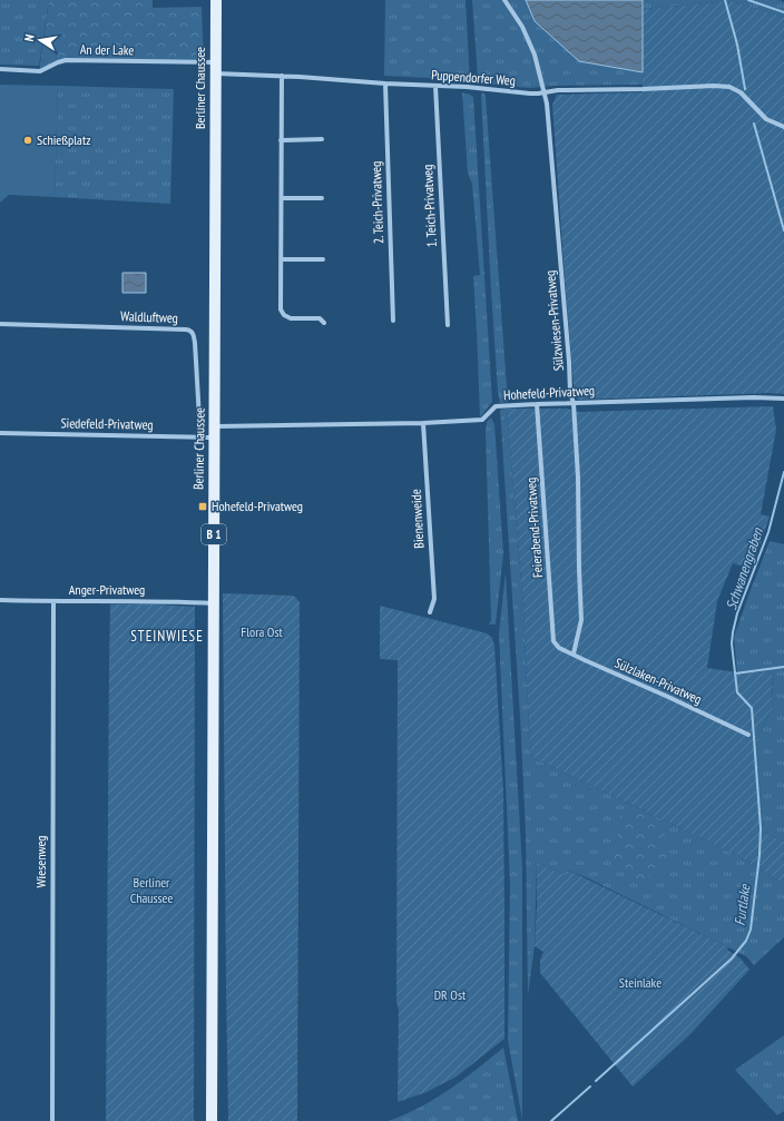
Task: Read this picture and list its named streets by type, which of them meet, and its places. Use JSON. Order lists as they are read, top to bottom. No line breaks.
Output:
{"streets":{"main road":["Berliner Chaussee","B 1"],"street":["An der Lake","Puppendorfer Weg","2. Teich-Privatweg","1. Teich-Privatweg","Waldluftweg","Sülzwiesen-Privatweg","Hohefeld-Privatweg","Siedefeld-Privatweg","Bienenweide","Feierabend-Privatweg","Anger-Privatweg","Sülzlaken-Privatweg","Wiesenweg"]},"crossings":[["An der Lake","Puppendorfer Weg"],["An der Lake","Berliner Chaussee"],["Puppendorfer Weg","Berliner Chaussee"],["Puppendorfer Weg","2. Teich-Privatweg"],["Puppendorfer Weg","1. Teich-Privatweg"],["Puppendorfer Weg","Sülzwiesen-Privatweg"],["Berliner Chaussee","Hohefeld-Privatweg"],["Berliner Chaussee","Siedefeld-Privatweg"],["Berliner Chaussee","Anger-Privatweg"],["Waldluftweg","Siedefeld-Privatweg"],["Sülzwiesen-Privatweg","Hohefeld-Privatweg"],["Sülzwiesen-Privatweg","Sülzlaken-Privatweg"],["Hohefeld-Privatweg","Siedefeld-Privatweg"],["Hohefeld-Privatweg","Bienenweide"],["Hohefeld-Privatweg","Feierabend-Privatweg"],["Feierabend-Privatweg","Sülzlaken-Privatweg"],["Anger-Privatweg","Wiesenweg"]],"districts":["STEINWIESE"],"water":["Schwanengraben","Furtlake"],"parks":["Flora Ost","Berliner Chaussee","Steinlake","DR Ost"],"places":{"other":["Schießplatz"],"transit":["Hohefeld-Privatweg"]},"north":"left"}
